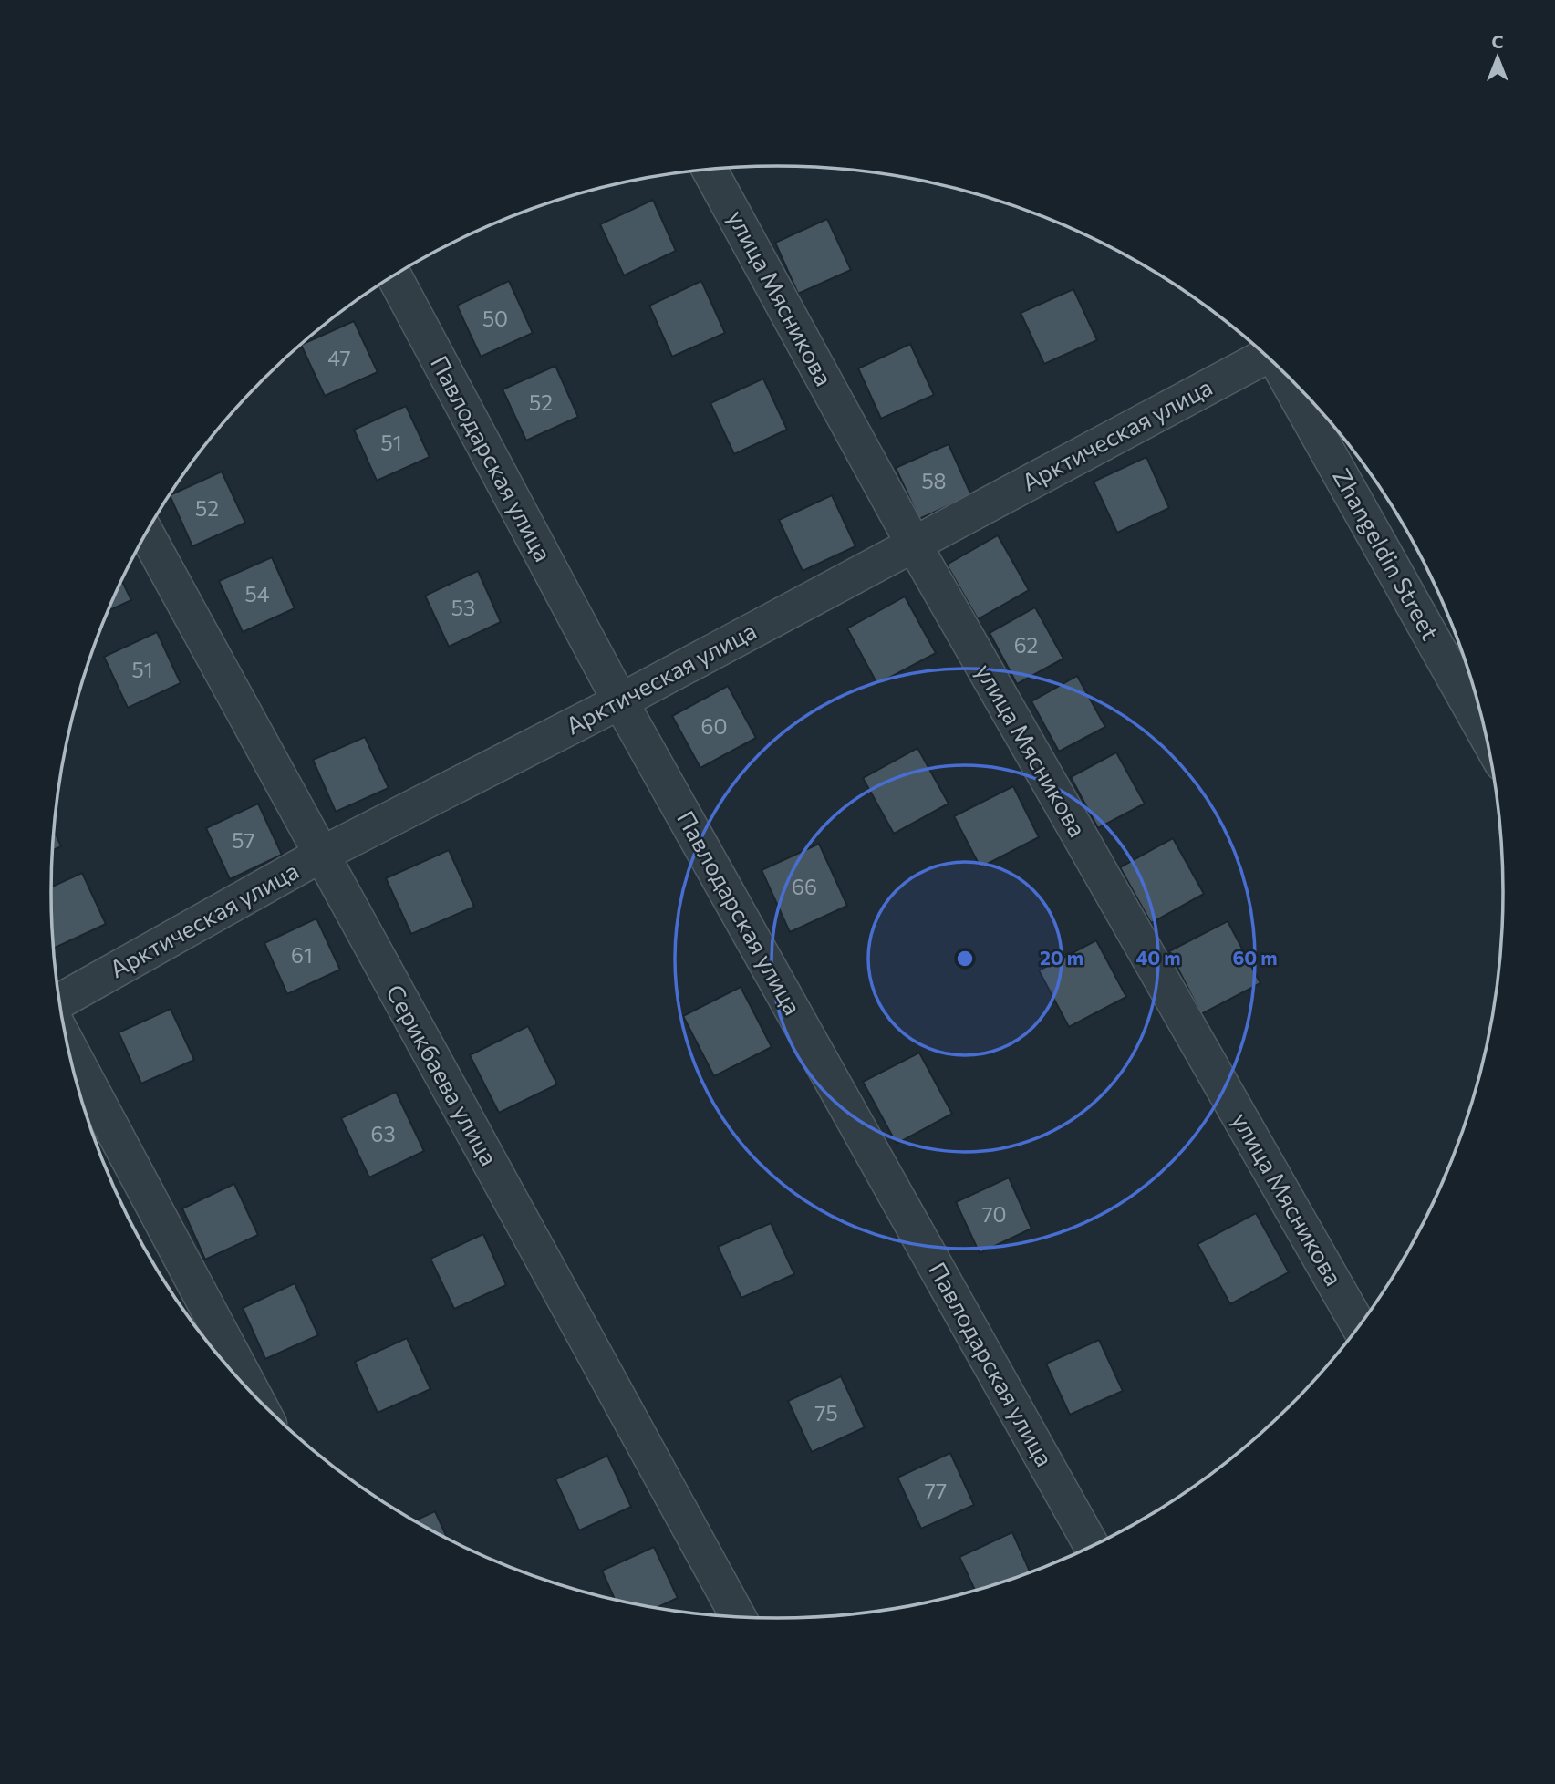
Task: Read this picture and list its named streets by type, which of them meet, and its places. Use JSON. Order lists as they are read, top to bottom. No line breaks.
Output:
{"streets":{"street":["улица Мясникова","Арктическая улица","Павлодарская улица","Zhangeldin Street","Серикбаева улица"]},"crossings":[["улица Мясникова","Арктическая улица"],["Арктическая улица","Павлодарская улица"],["Арктическая улица","Серикбаева улица"]],"house_numbers":["50","47","52","51","58","52","54","53","62","51","60","57","66","61","63","70","75","77"],"north":"top","rings":["20 m","40 m","60 m"]}
